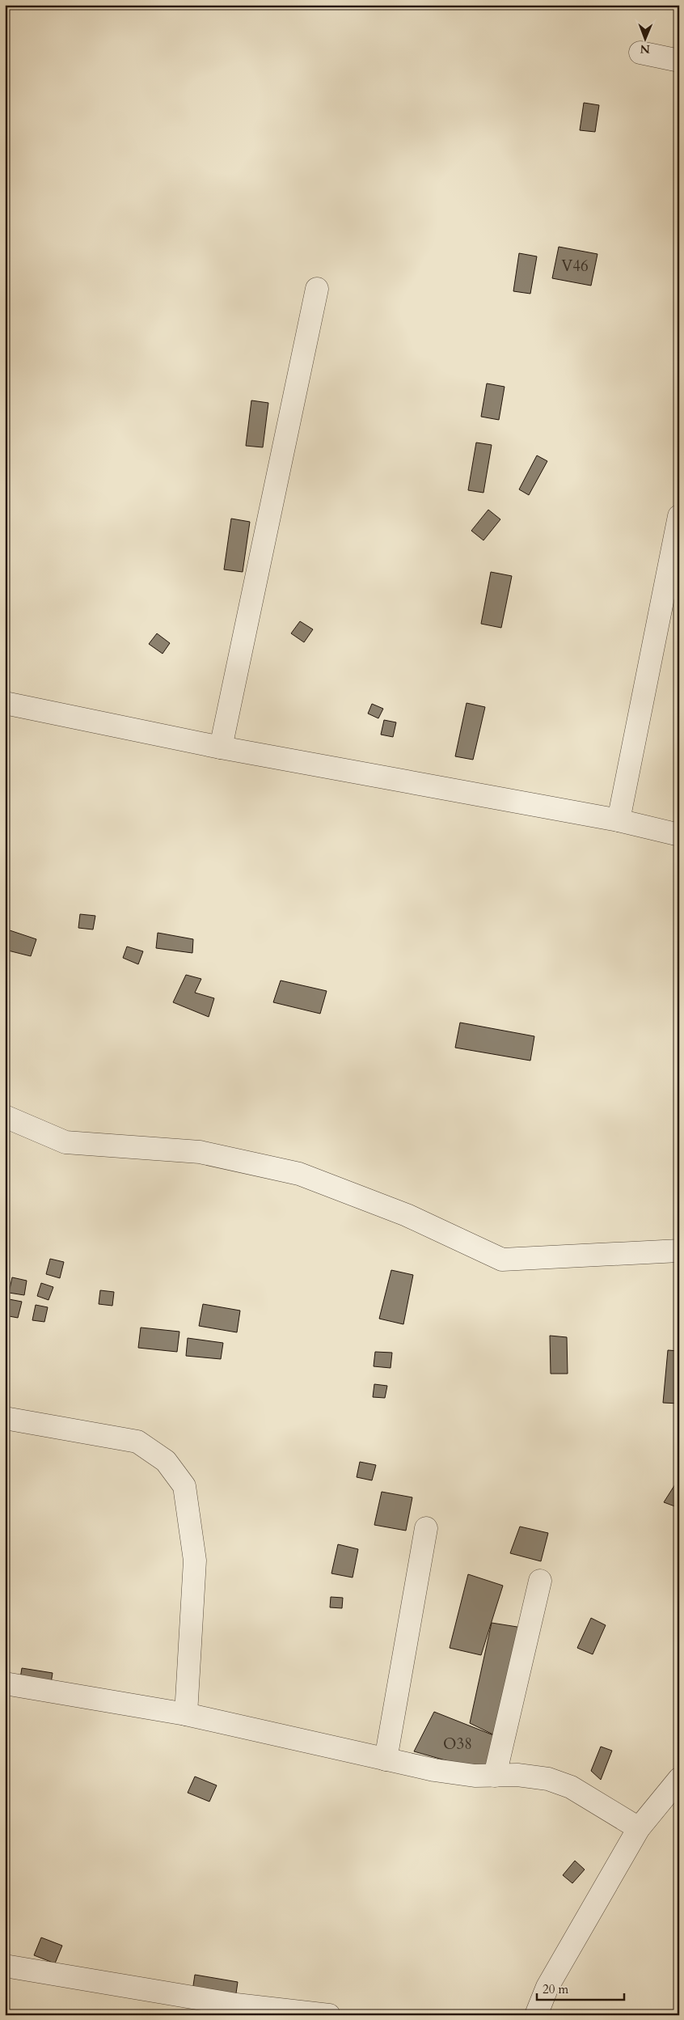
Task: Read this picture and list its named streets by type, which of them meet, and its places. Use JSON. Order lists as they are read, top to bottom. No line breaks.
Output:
{"house_numbers":["V46","O38"],"scale_bar":"20 m","north":"bottom"}
